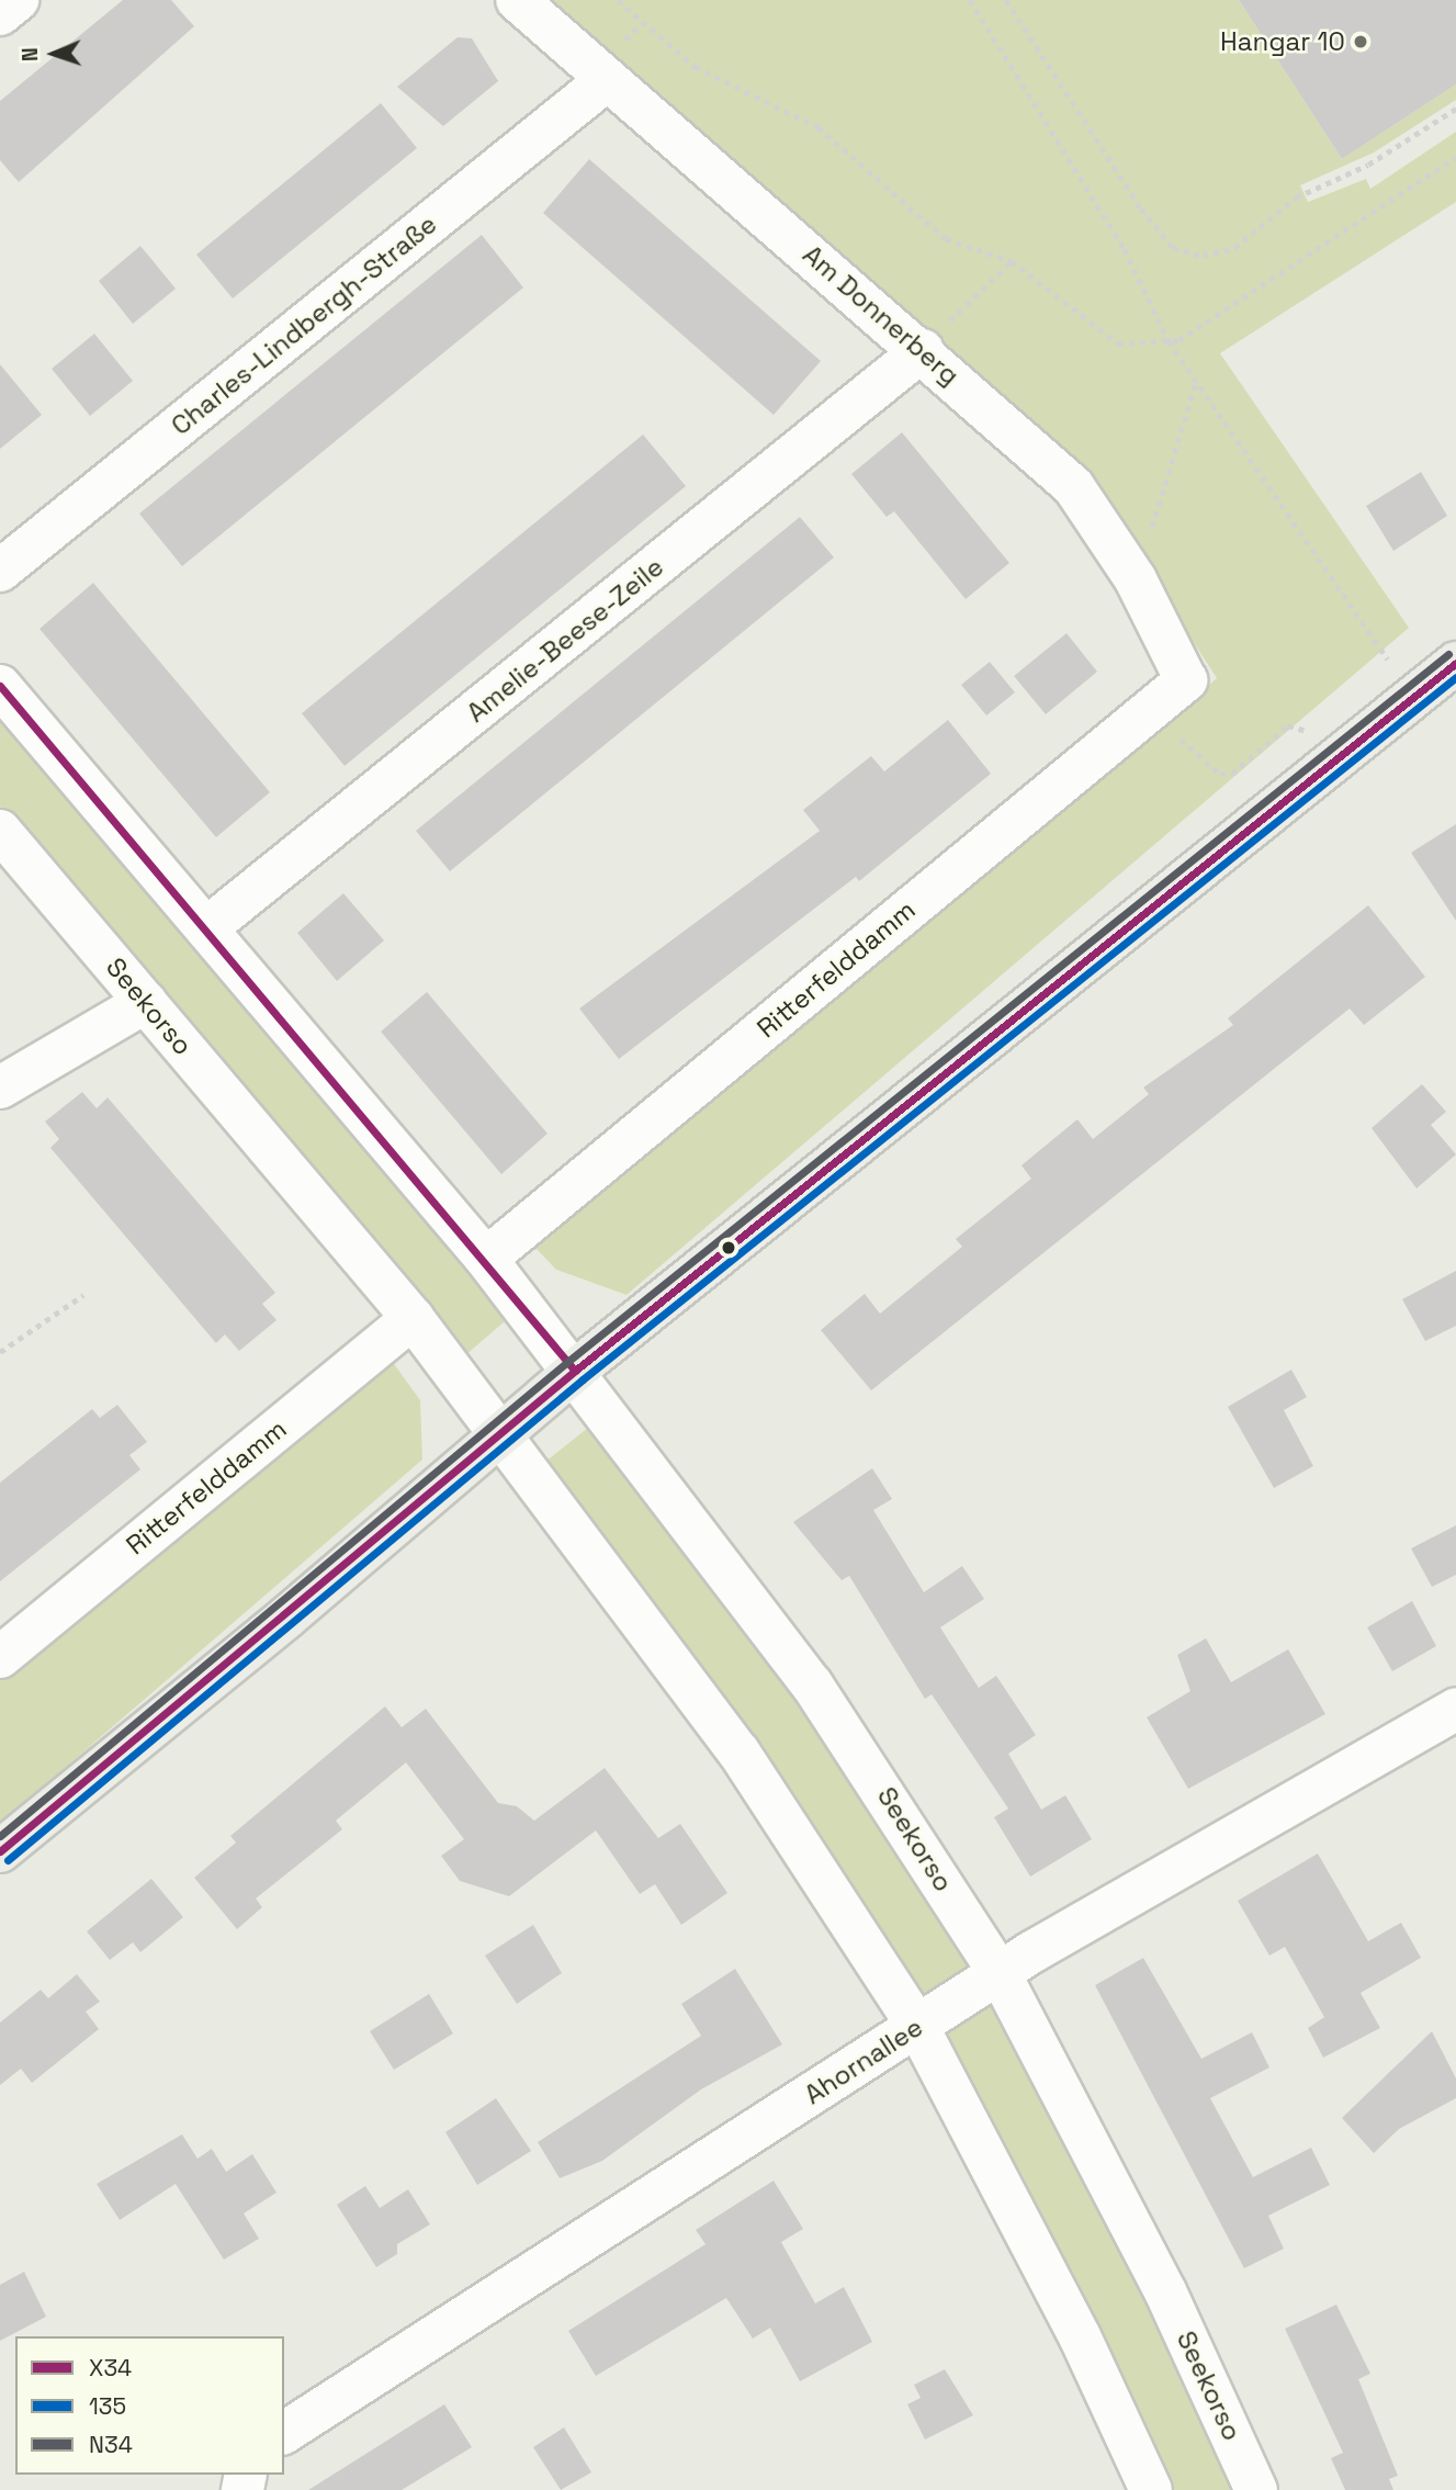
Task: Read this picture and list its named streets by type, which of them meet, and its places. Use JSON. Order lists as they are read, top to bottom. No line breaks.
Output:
{"streets":{"street":["Am Donnerberg","Charles-Lindbergh-Straße","Amelie-Beese-Zeile","Ritterfelddamm","Seekorso","Ahornallee"]},"crossings":[["Am Donnerberg","Charles-Lindbergh-Straße"],["Am Donnerberg","Amelie-Beese-Zeile"],["Am Donnerberg","Ritterfelddamm"],["Amelie-Beese-Zeile","Seekorso"],["Ritterfelddamm","Seekorso"],["Seekorso","Ahornallee"]],"places":["Hangar 10"],"lines":["transit line N34","transit line X34","transit line 135"],"legend":["X34","135","N34"],"north":"left"}
